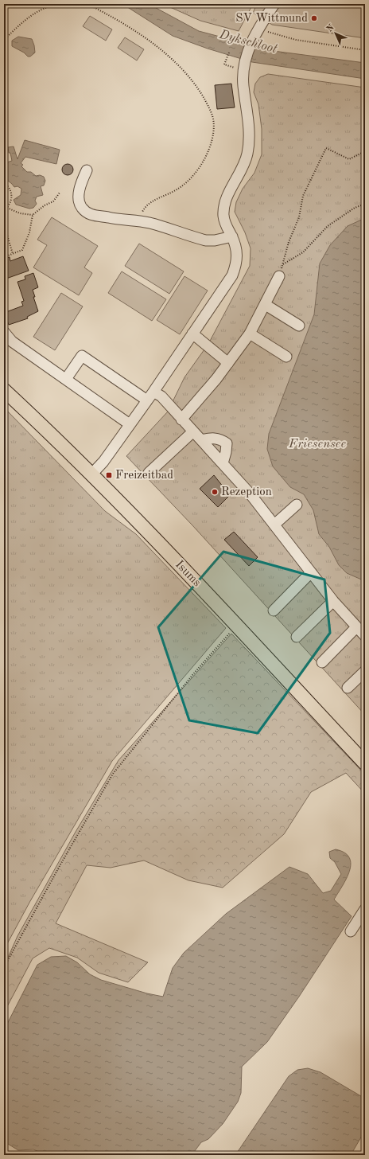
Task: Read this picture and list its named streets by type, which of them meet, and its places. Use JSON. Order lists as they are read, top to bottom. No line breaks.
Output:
{"streets":{"main road":["Isums"]},"water":["Dykschloot","Friesensee"],"places":{"other":["SV Wittmund","Rezeption"],"transit":["Freizeitbad"]},"north":"top left"}
